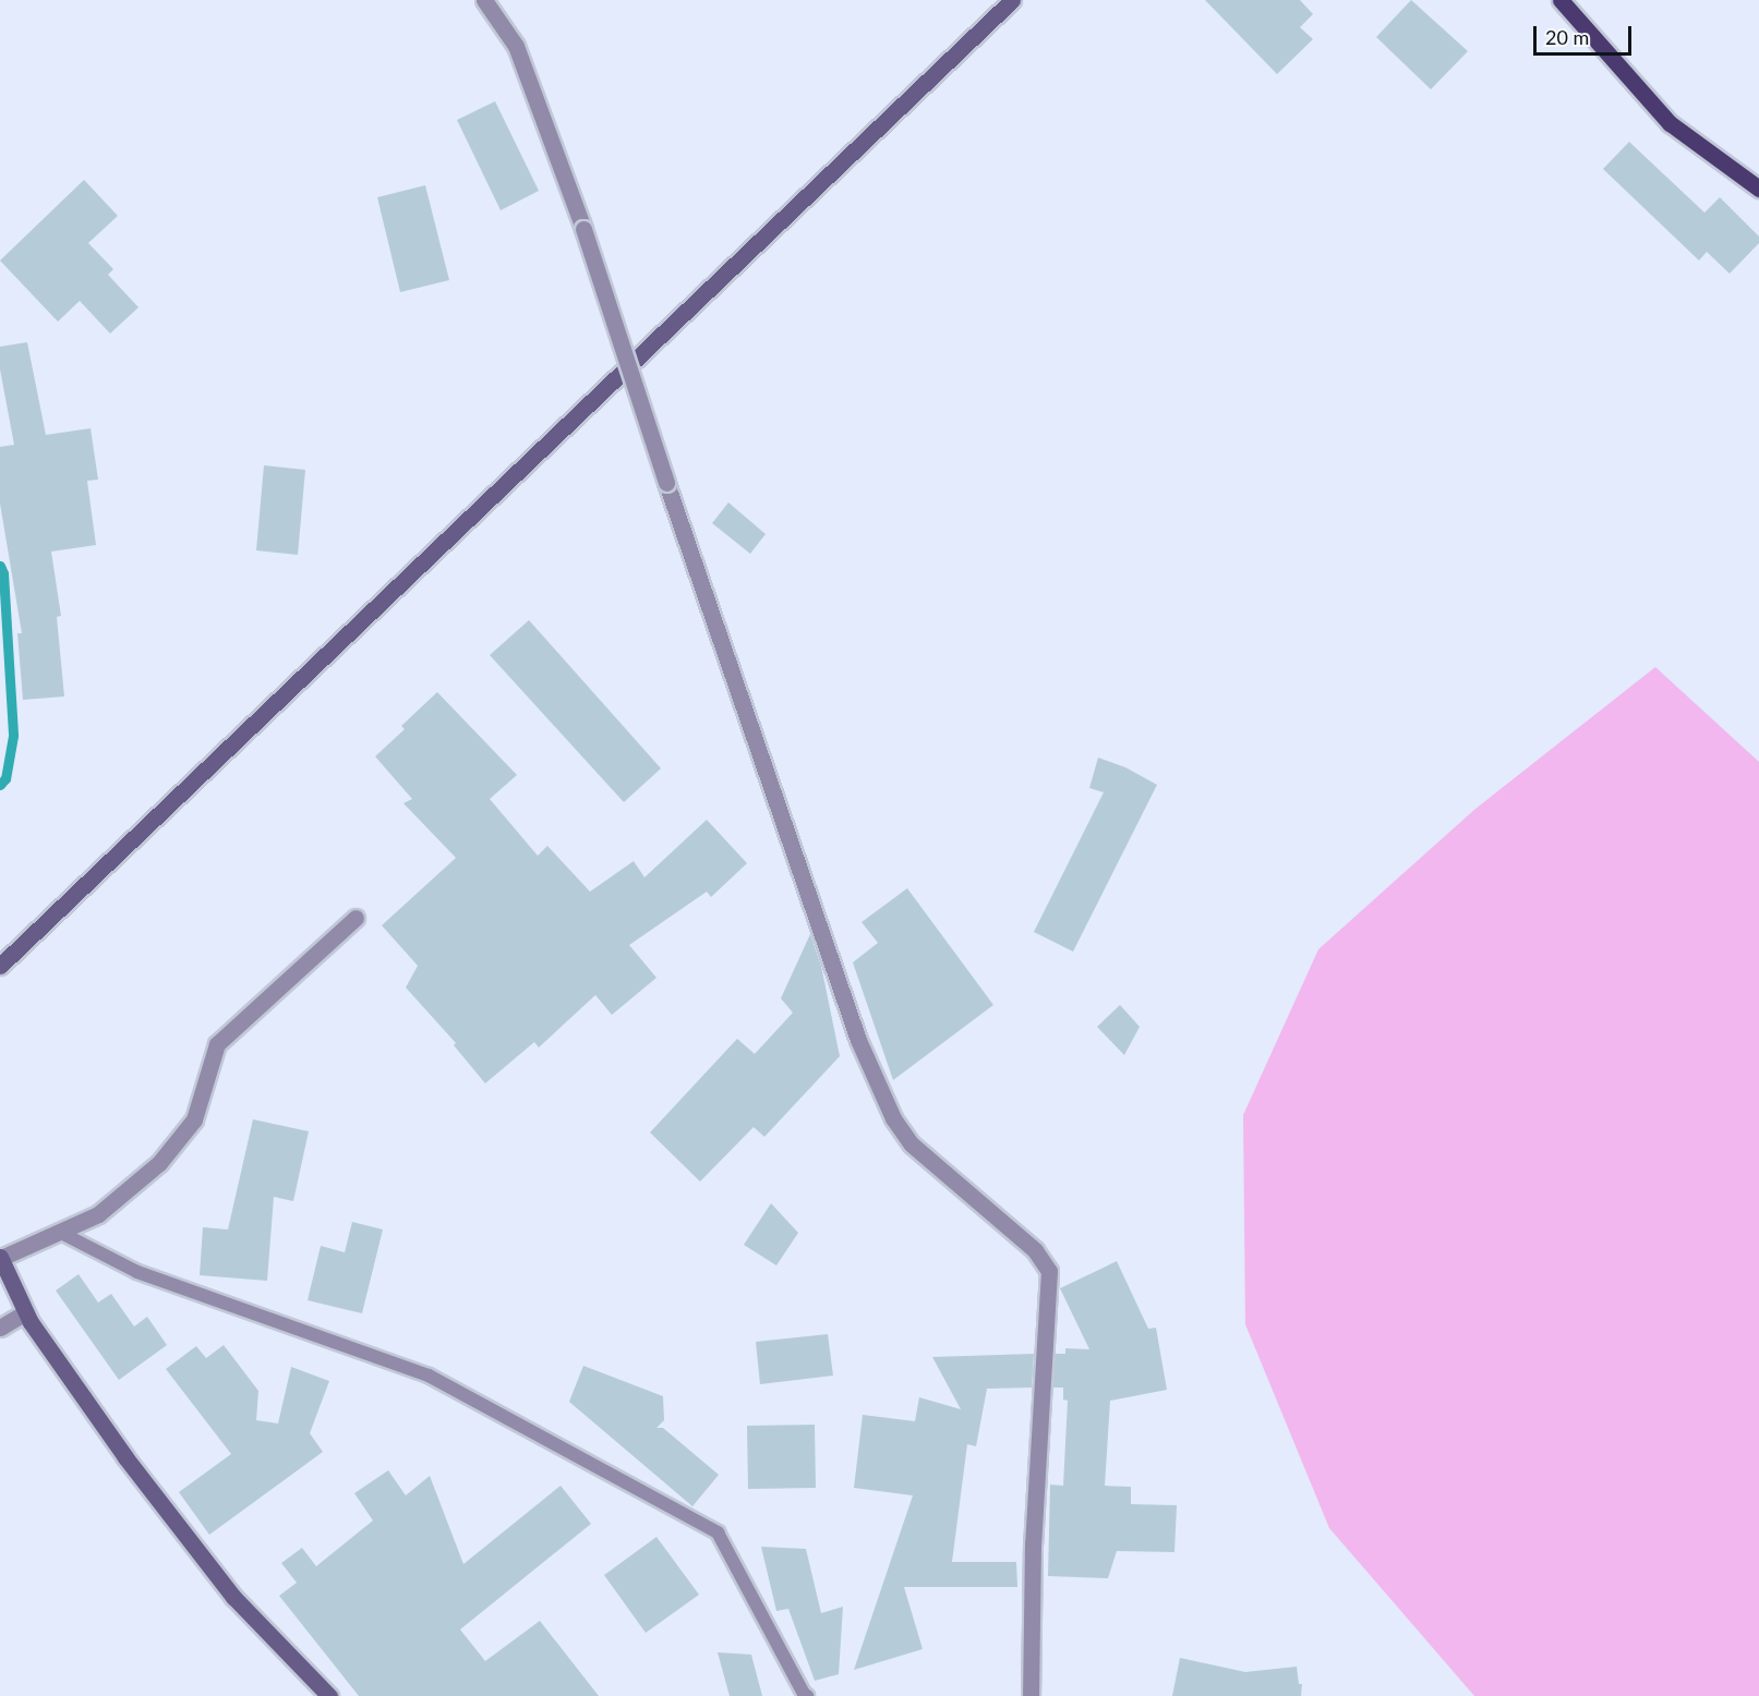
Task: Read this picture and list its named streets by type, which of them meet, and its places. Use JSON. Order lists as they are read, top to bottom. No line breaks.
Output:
{"scale_bar":"20 m"}
